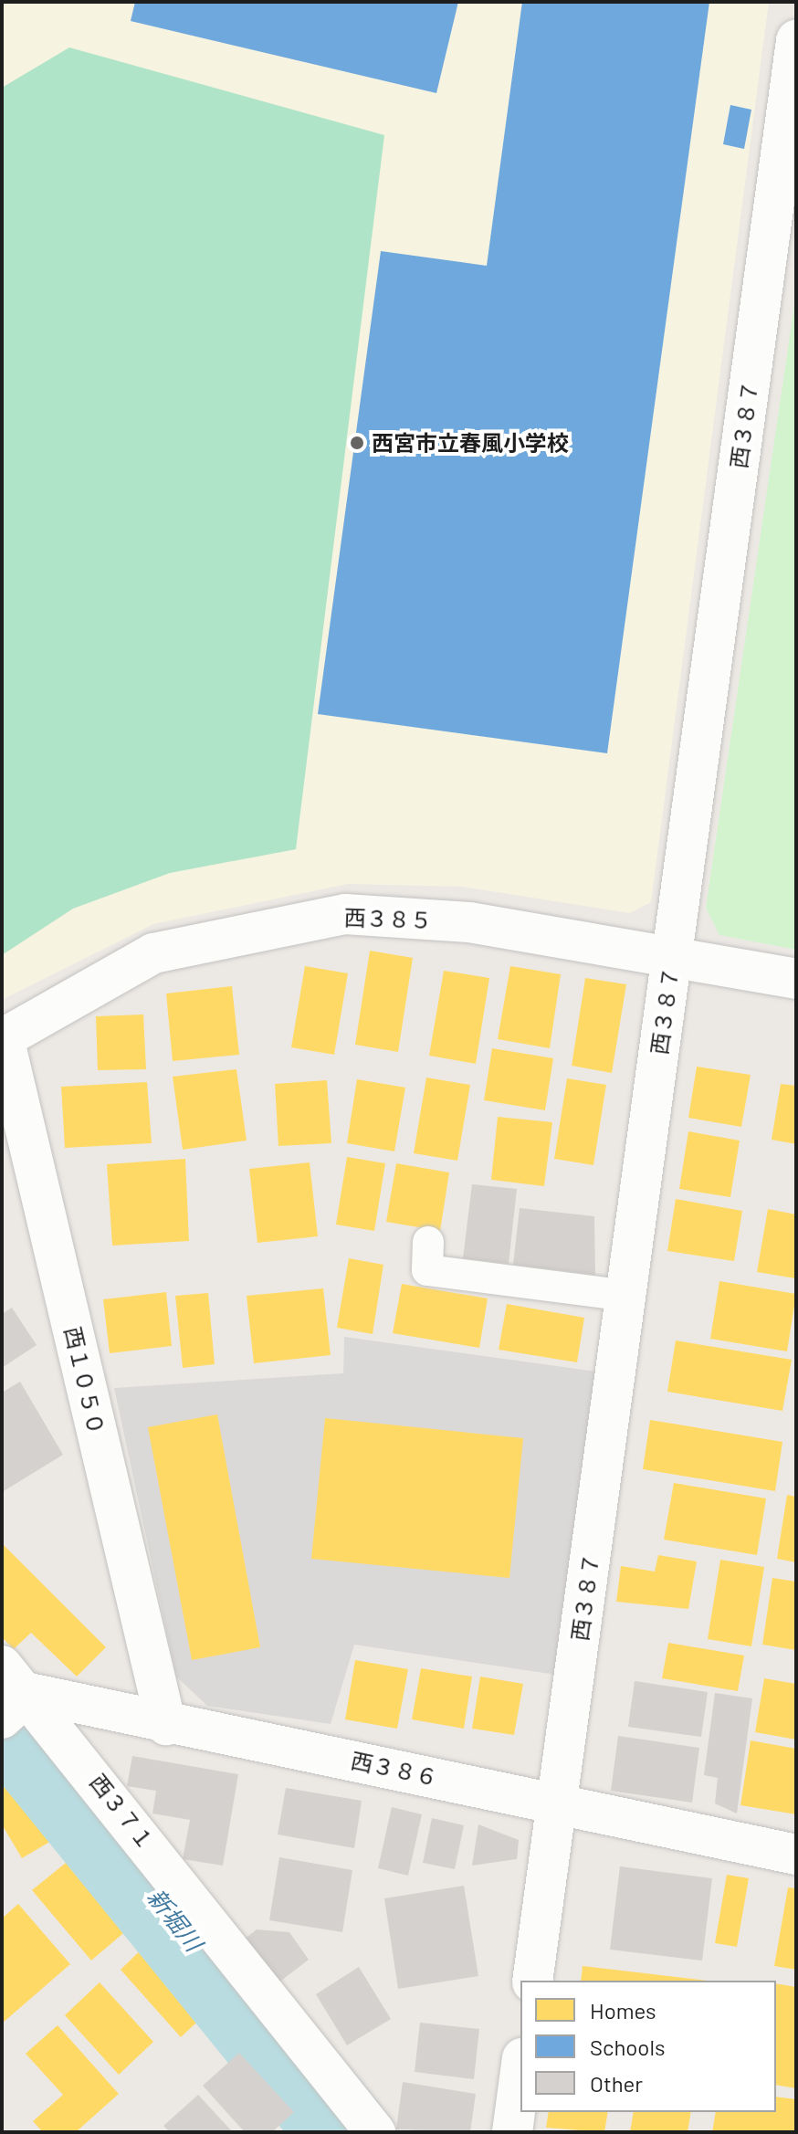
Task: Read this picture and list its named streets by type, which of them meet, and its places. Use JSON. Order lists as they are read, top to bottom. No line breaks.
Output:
{"streets":{"street":["西３８７","西３８５","西１０５０","西３８６","西３７１"]},"crossings":[["西３８７","西３８５"],["西３８７","西３８６"],["西３８５","西１０５０"],["西１０５０","西３８６"],["西３８６","西３７１"]],"water":["新堀川"],"places":["西宮市立春風小学校"],"legend":["Homes","Schools","Other"]}
